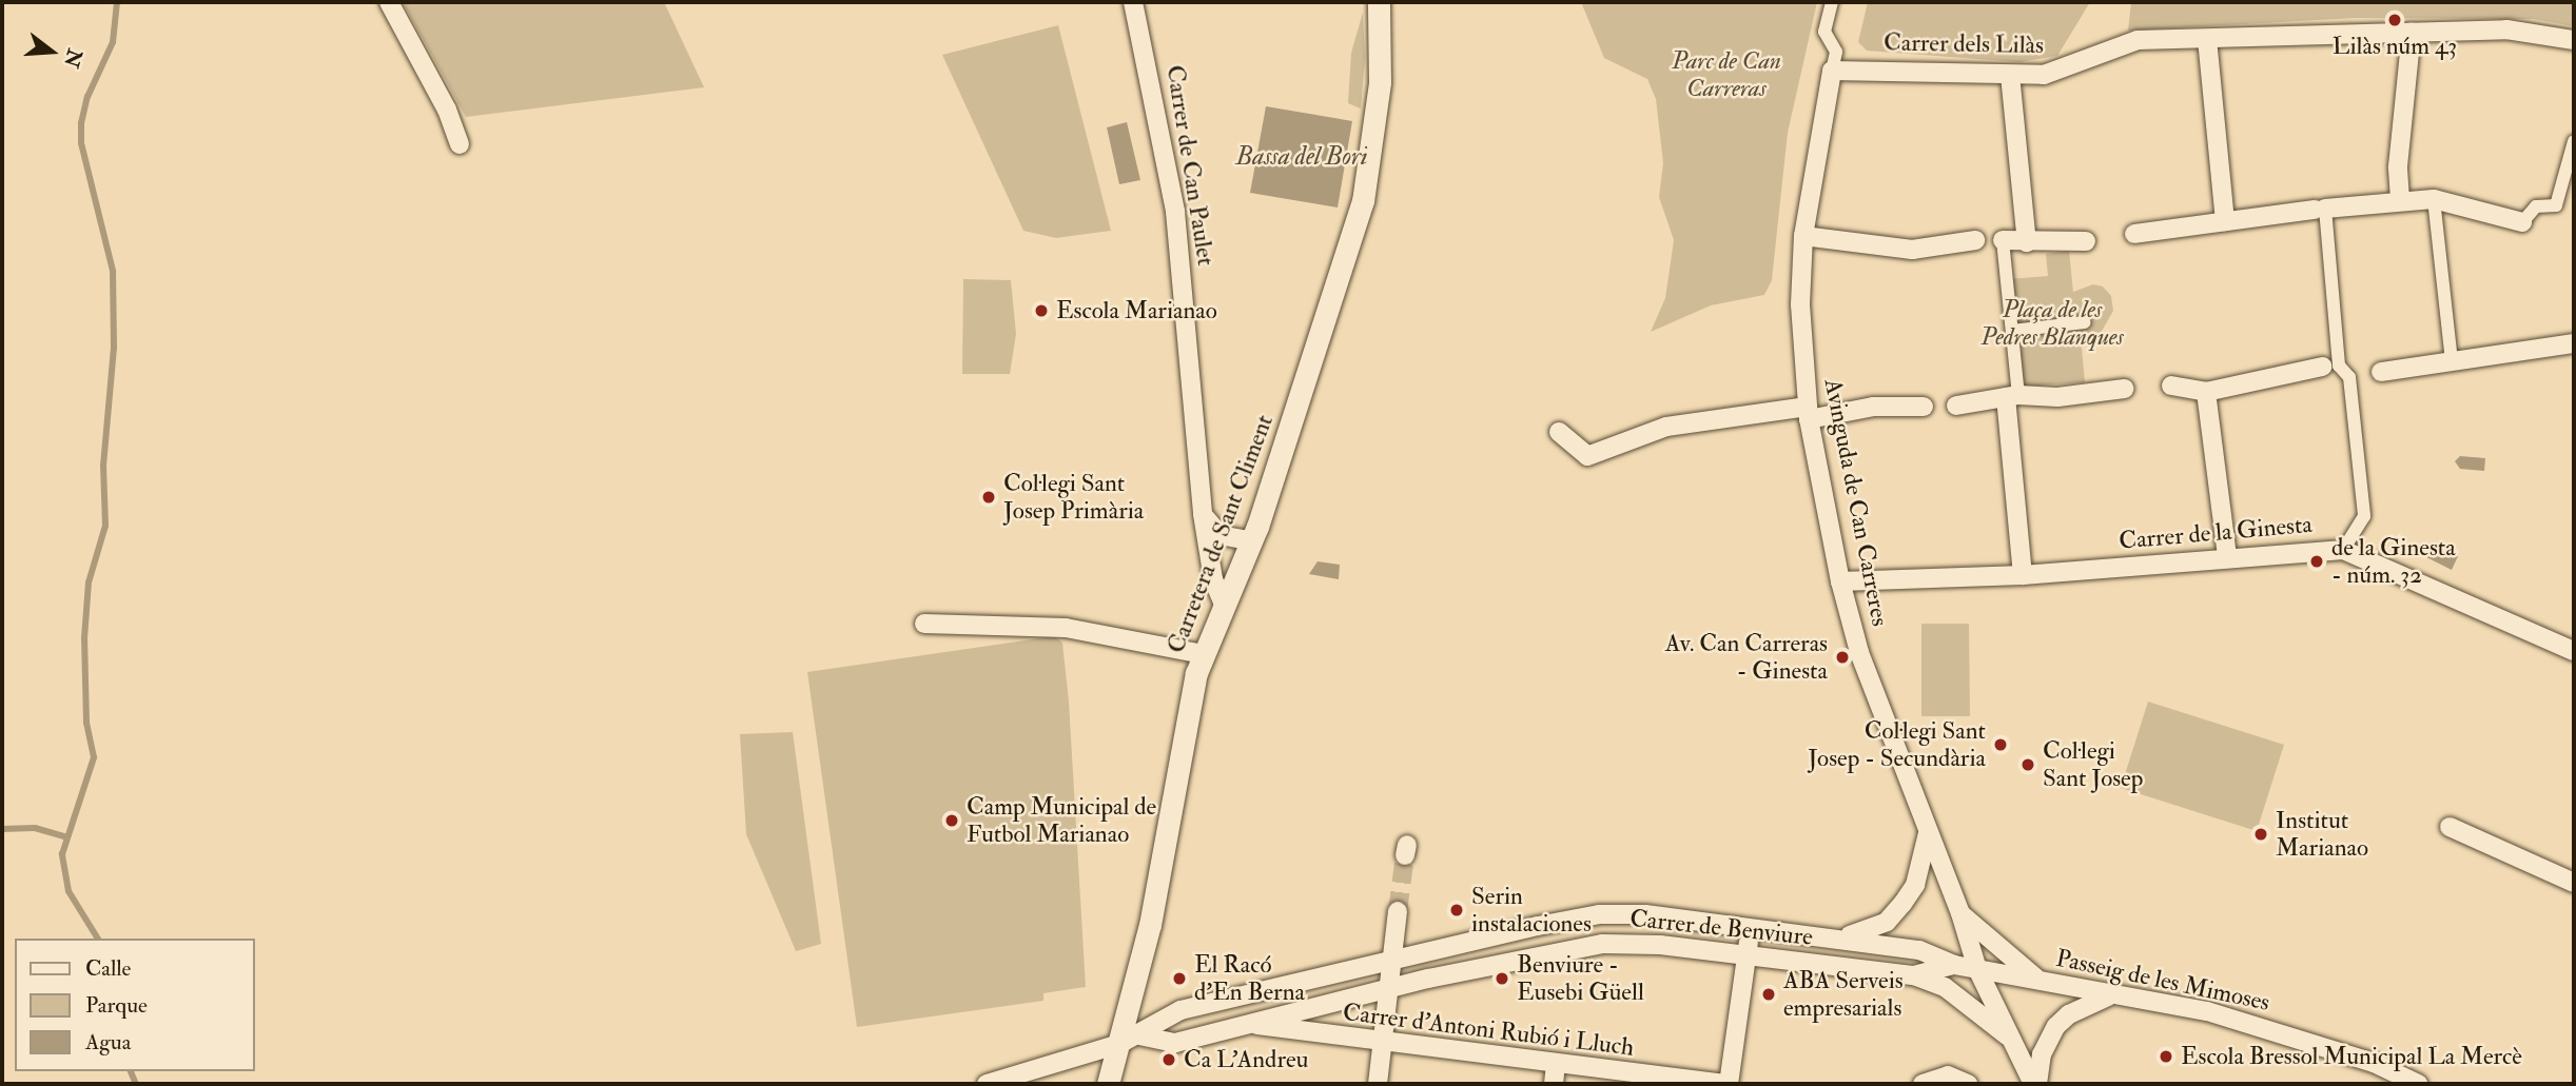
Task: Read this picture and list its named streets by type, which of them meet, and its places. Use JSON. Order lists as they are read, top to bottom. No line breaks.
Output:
{"streets":{"street":["Carrer dels Lilàs","Carrer de Can Paulet","Avinguda de Can Carreres","Carrer de la Ginesta","Carretera de Sant Climent","Carrer de Benviure","Passeig de les Mimoses","Carrer d'Antoni Rubió i Lluch"]},"crossings":[["Carrer dels Lilàs","Avinguda de Can Carreres"],["Carrer de Can Paulet","Carretera de Sant Climent"],["Avinguda de Can Carreres","Carrer de la Ginesta"],["Avinguda de Can Carreres","Carrer de Benviure"],["Avinguda de Can Carreres","Passeig de les Mimoses"],["Carretera de Sant Climent","Carrer de Benviure"],["Carrer de Benviure","Passeig de les Mimoses"],["Carrer de Benviure","Carrer d'Antoni Rubió i Lluch"]],"water":["Bassa del Bori"],"parks":["Parc de Can Carreras","Plaça de les Pedres Blanques"],"places":["Lilàs núm 43","Escola Marianao","Col·legi Sant Josep Primària","de la Ginesta - núm. 32","Av. Can Carreras - Ginesta","Col·legi Sant Josep - Secundària","Col·legi Sant Josep","Camp Municipal de Futbol Marianao","Institut Marianao","Serin instalaciones","El Racó d'En Berna","Benviure - Eusebi Güell","ABA Serveis empresarials","Escola Bressol Municipal La Mercè","Ca L'Andreu"],"legend":["Calle","Parque","Agua"],"north":"right"}
